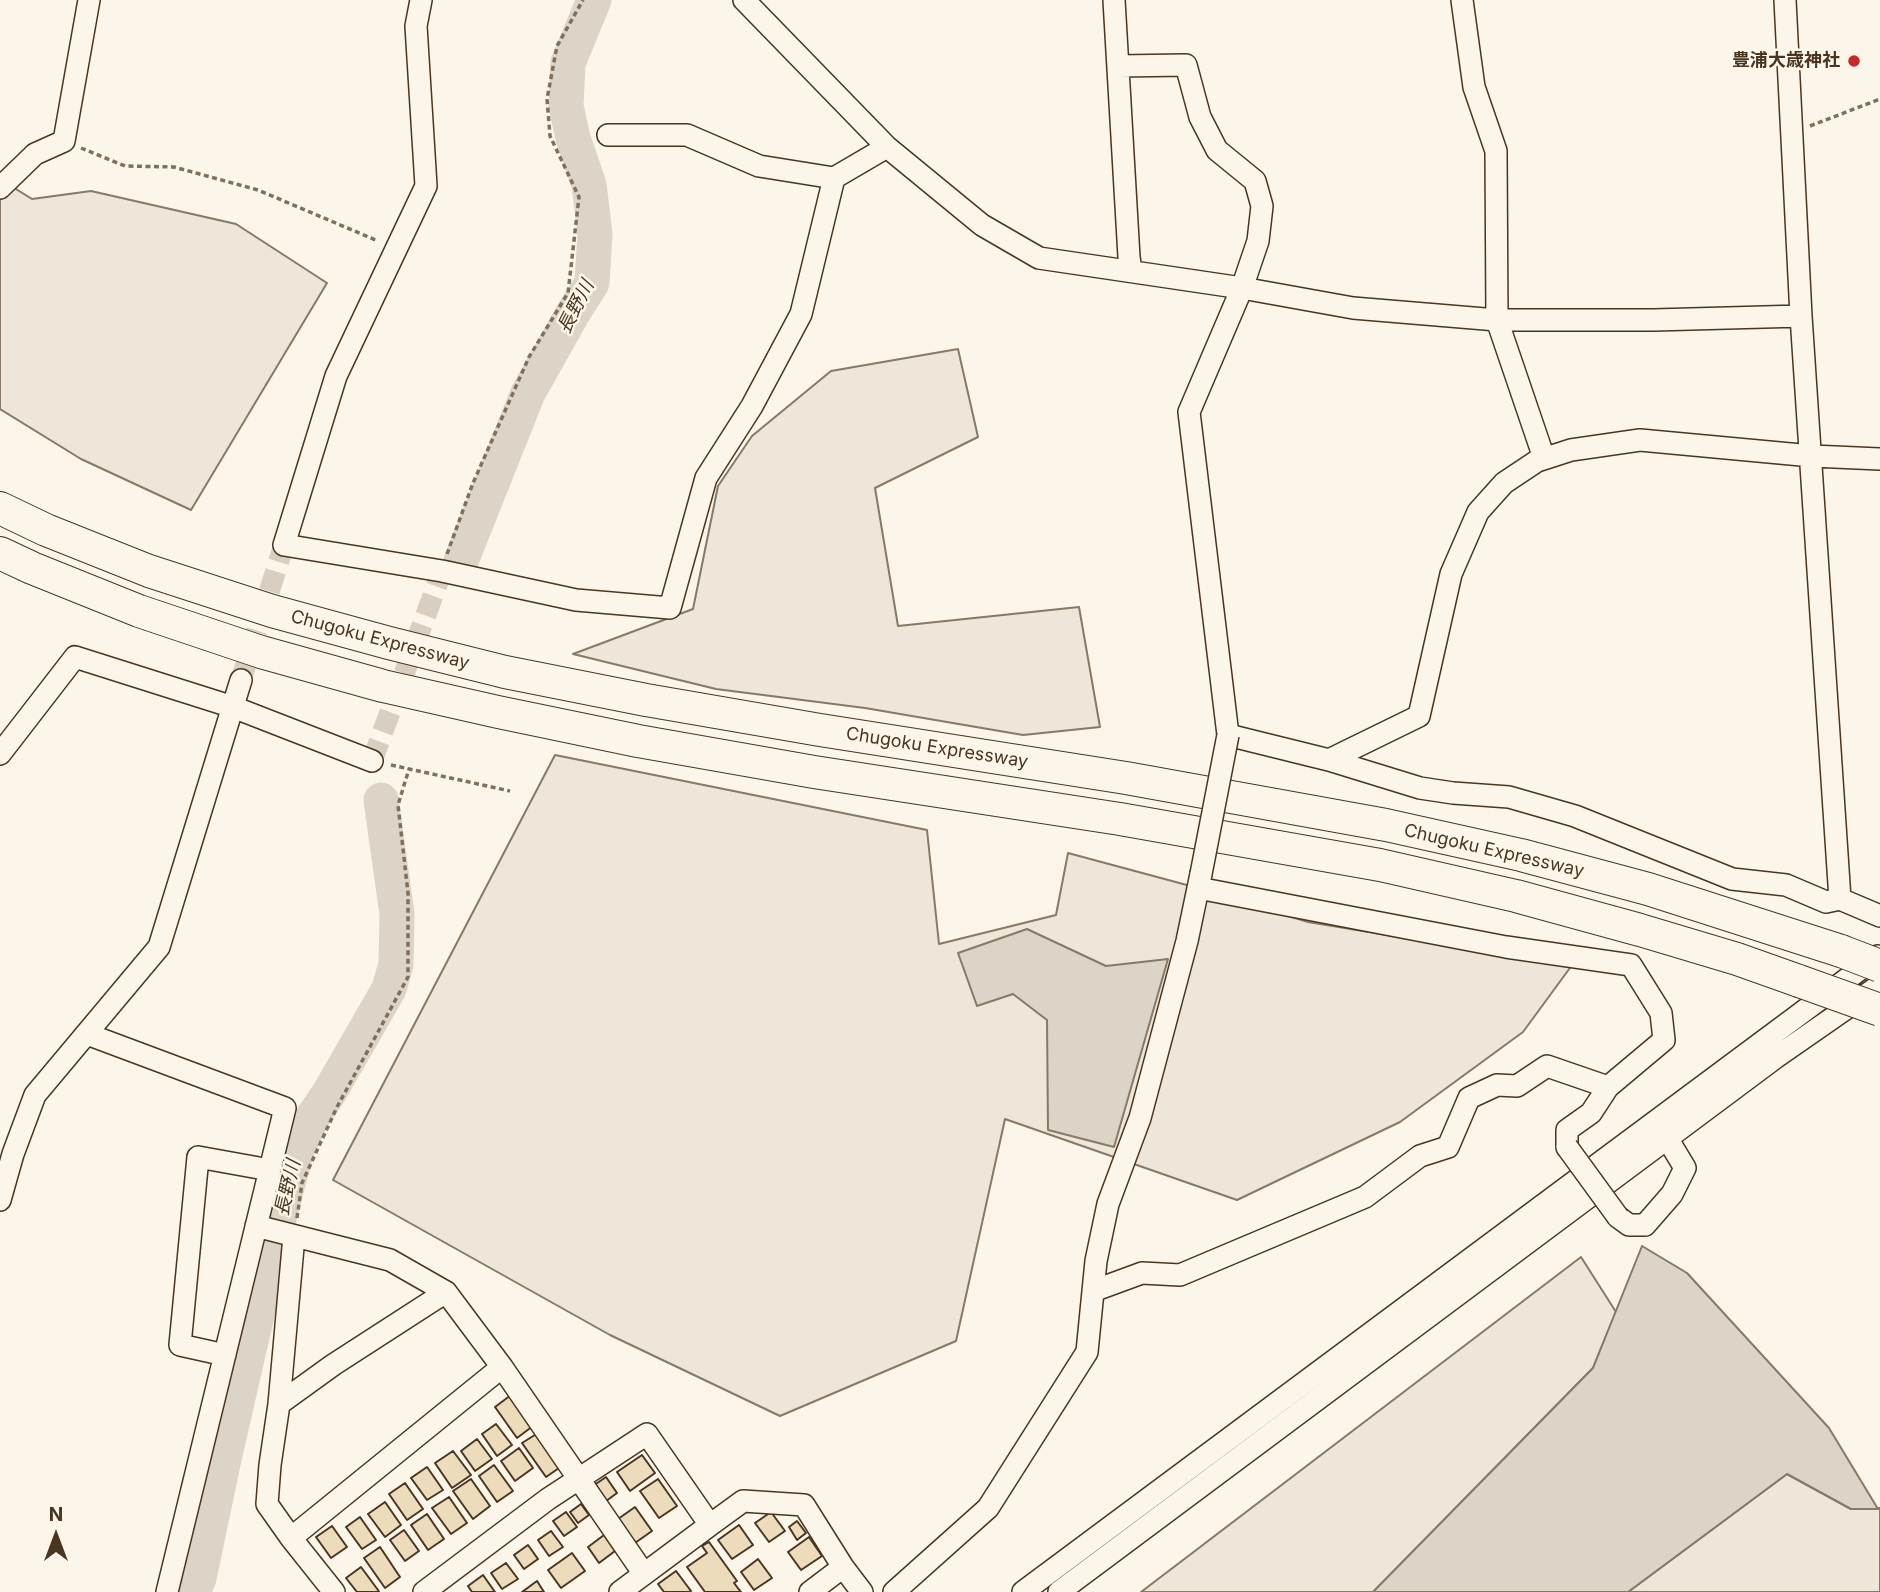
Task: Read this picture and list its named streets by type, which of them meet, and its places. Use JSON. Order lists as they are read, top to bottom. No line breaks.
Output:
{"streets":{"highway":["Chugoku Expressway"]},"water":["長野川"],"places":["豊浦大歳神社"],"north":"top"}
